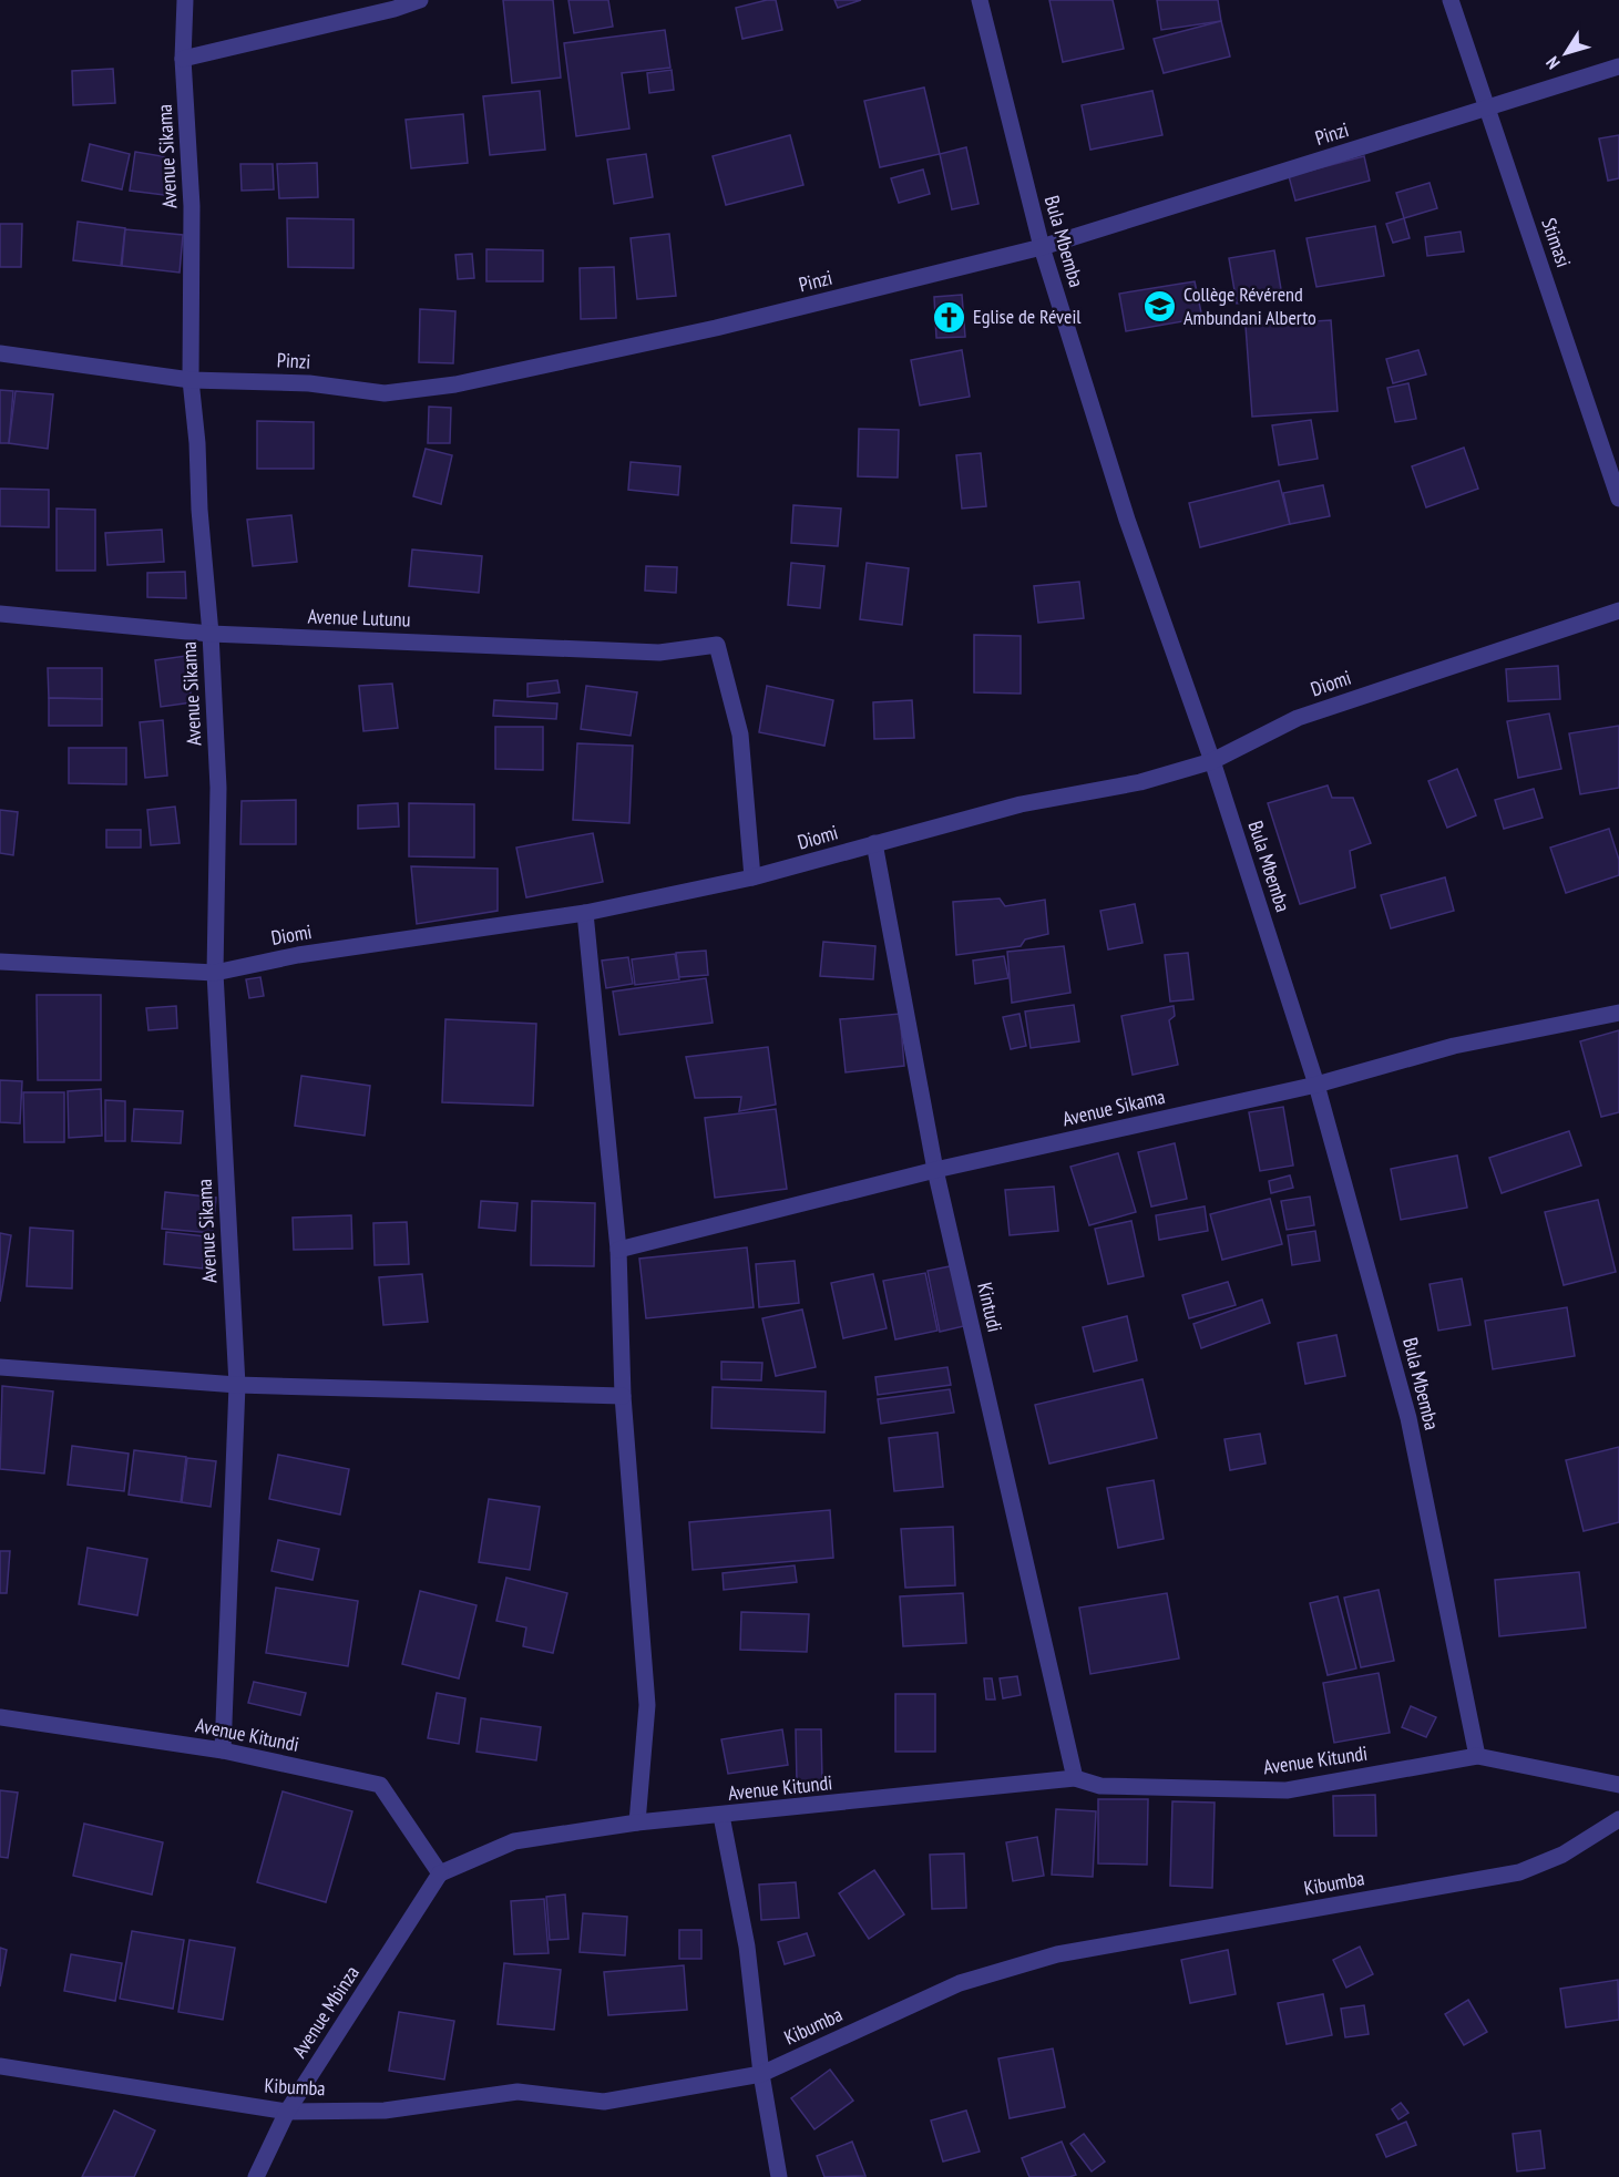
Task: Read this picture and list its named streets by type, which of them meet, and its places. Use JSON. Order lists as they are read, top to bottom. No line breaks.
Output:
{"streets":{"street":["Pinzi","Avenue Sikama","Bula Mbemba","Stimasi","Avenue Lutunu","Diomi","Kintudi","Avenue Kitundi","Kibumba","Avenue Mbinza"]},"crossings":[["Pinzi","Avenue Sikama"],["Pinzi","Bula Mbemba"],["Pinzi","Stimasi"],["Avenue Sikama","Bula Mbemba"],["Avenue Sikama","Avenue Lutunu"],["Avenue Sikama","Diomi"],["Avenue Sikama","Kintudi"],["Avenue Sikama","Avenue Kitundi"],["Bula Mbemba","Diomi"],["Bula Mbemba","Avenue Kitundi"],["Avenue Lutunu","Diomi"],["Diomi","Kintudi"],["Kintudi","Avenue Kitundi"],["Avenue Kitundi","Avenue Mbinza"],["Kibumba","Avenue Mbinza"]],"places":{"school or university":["Collège Révérend Ambundani Alberto"],"church":["Eglise de Réveil"]},"north":"bottom left"}
